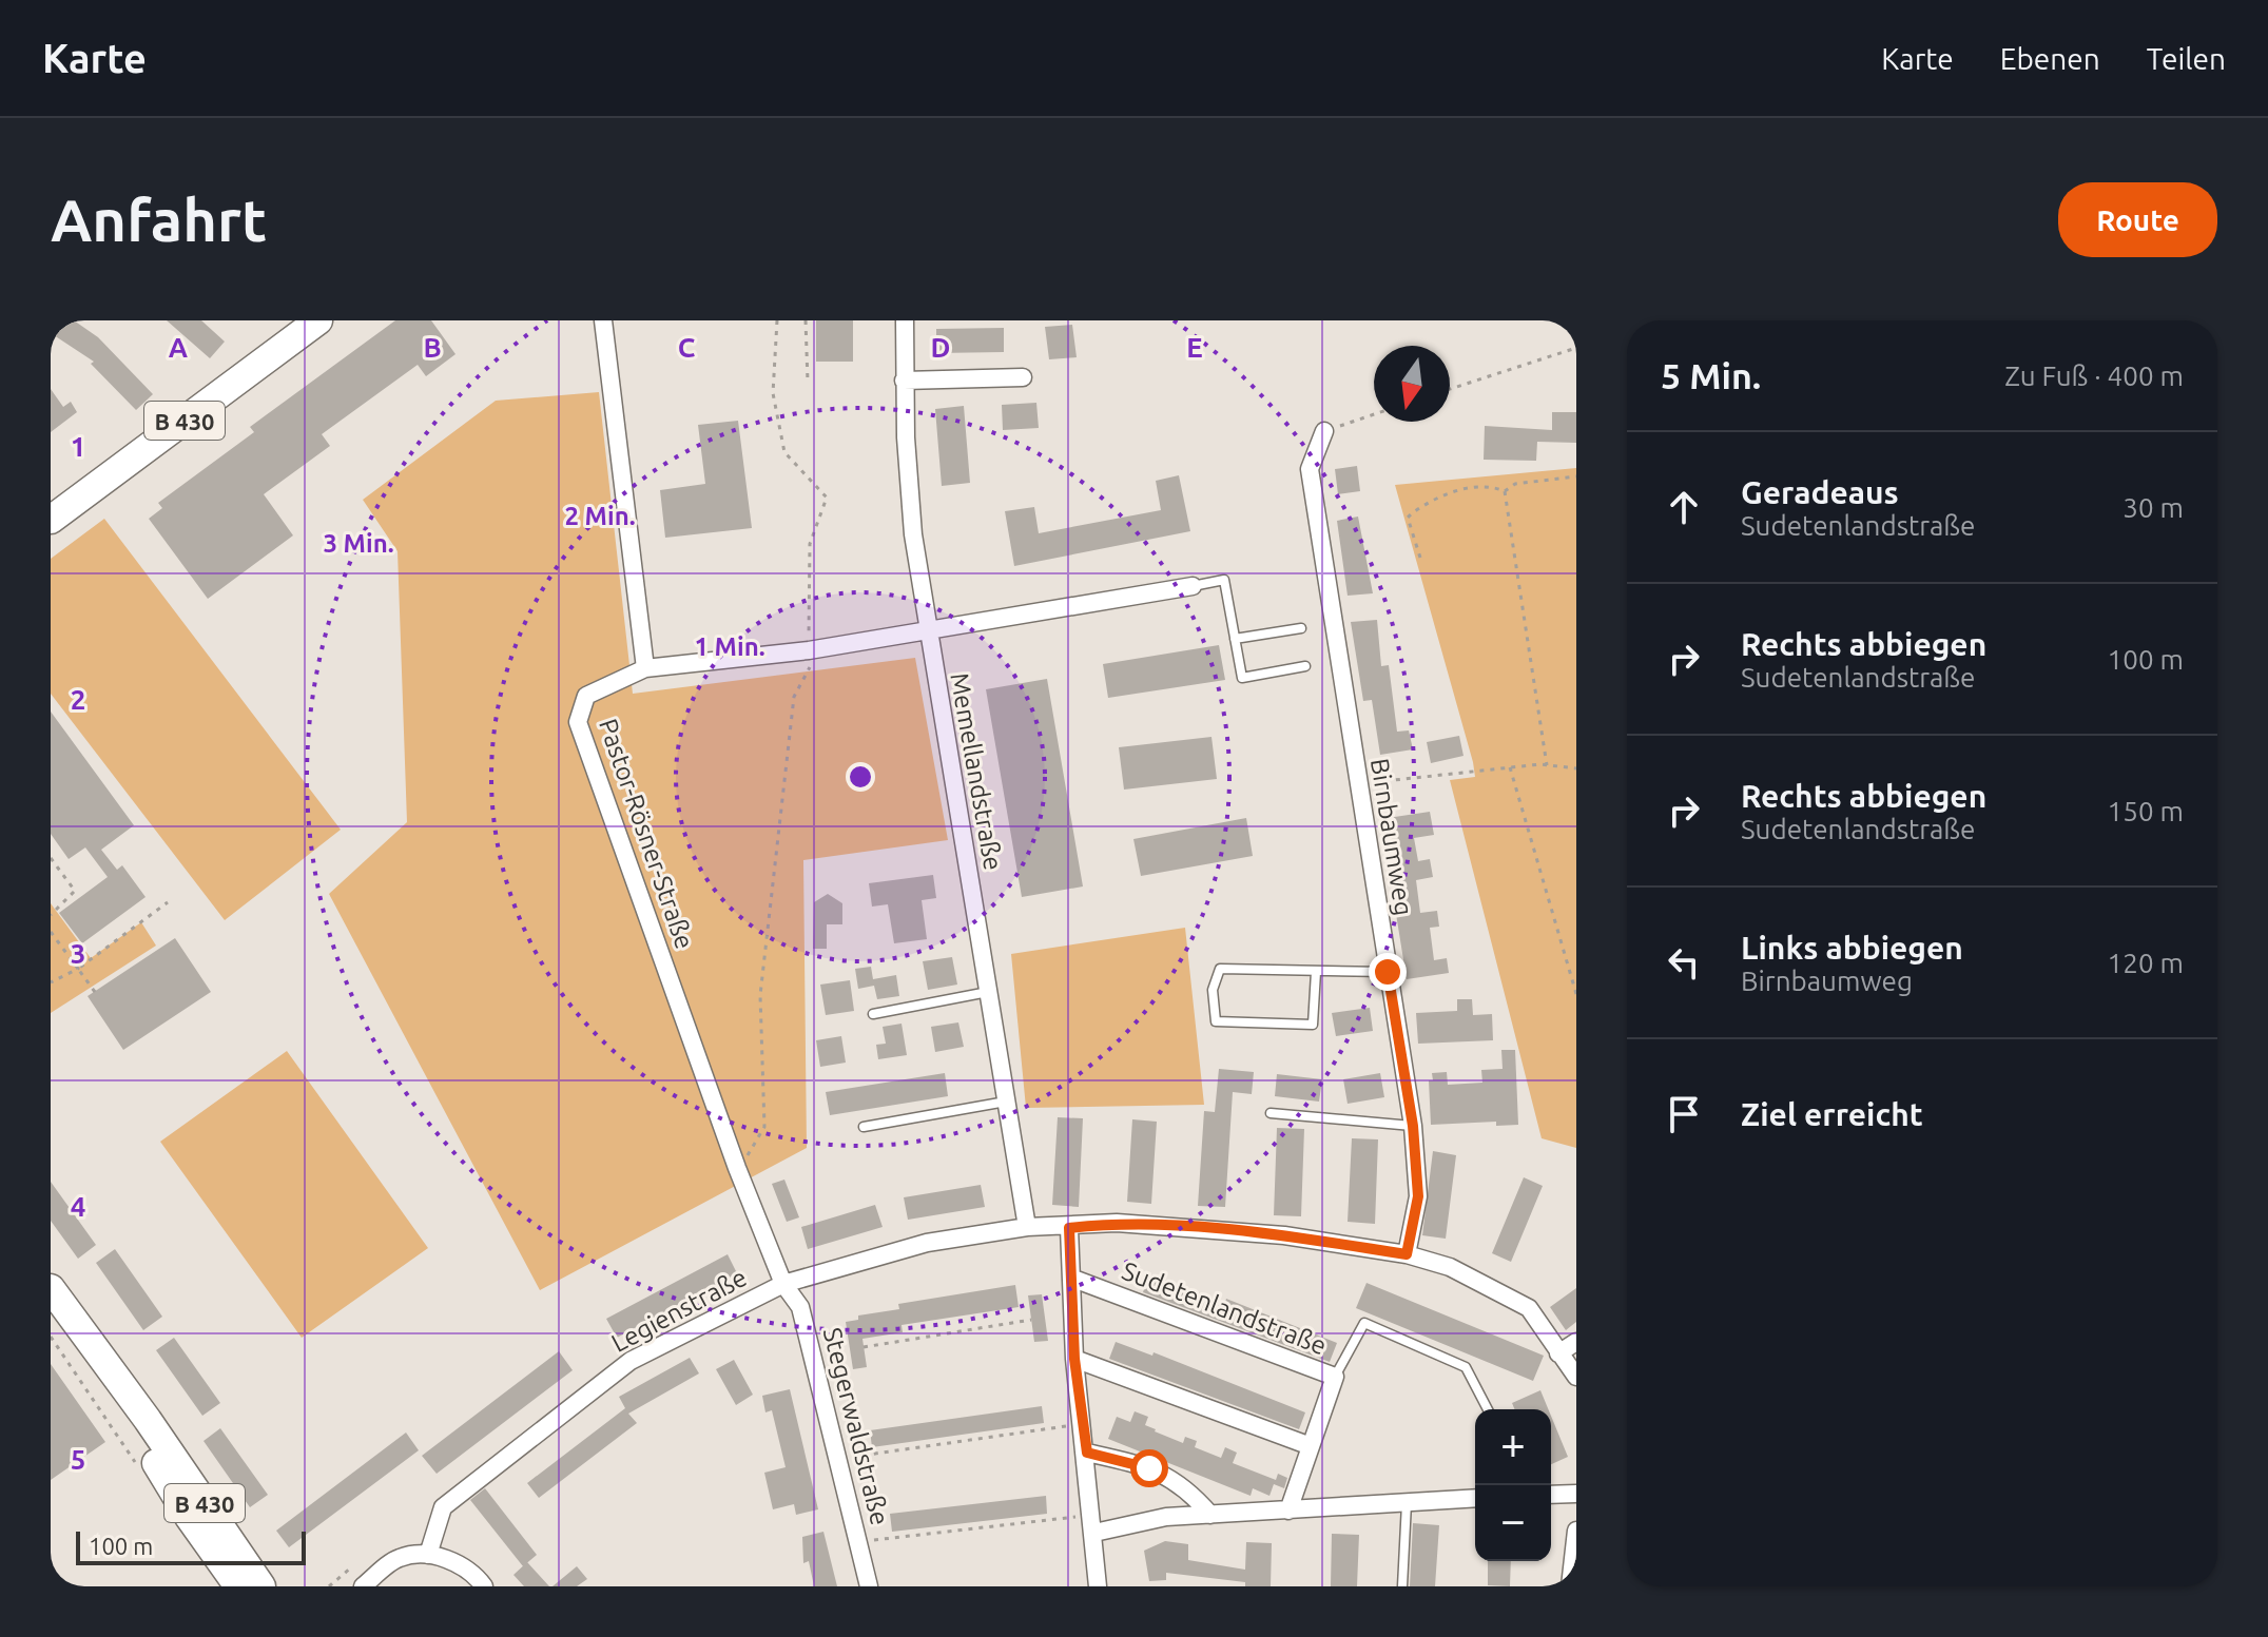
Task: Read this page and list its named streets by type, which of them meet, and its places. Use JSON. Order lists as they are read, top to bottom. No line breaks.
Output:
{"streets":{"main road":["B 430"],"street":["Memellandstraße","Pastor-Rösner-Straße","Birnbaumweg","Sudetenlandstraße","Legienstraße","Stegerwaldstraße"]},"crossings":[["Memellandstraße","Pastor-Rösner-Straße"],["Memellandstraße","Sudetenlandstraße"],["Memellandstraße","Legienstraße"],["Pastor-Rösner-Straße","Legienstraße"],["Pastor-Rösner-Straße","Stegerwaldstraße"],["Birnbaumweg","Sudetenlandstraße"],["Sudetenlandstraße","Legienstraße"],["Legienstraße","Stegerwaldstraße"]],"scale_bar":"100 m","north":"bottom","page":{"header":"Karte","nav":["Karte","Ebenen","Teilen"],"buttons":"Route","title":"Anfahrt","heading":["5 Min.","Zu Fuß · 400 m"],"list":[["Geradeaus","Sudetenlandstraße","30 m"],["Rechts abbiegen","Sudetenlandstraße","100 m"],["Rechts abbiegen","Sudetenlandstraße","150 m"],["Links abbiegen","Birnbaumweg","120 m"],"Ziel erreicht"],"map_buttons":["+","−"],"scale":"100 m"},"grid":{"columns":["A","B","C","D","E"],"rows":["1","2","3","4","5"]},"rings":["2 Min.","3 Min.","1 Min."]}
